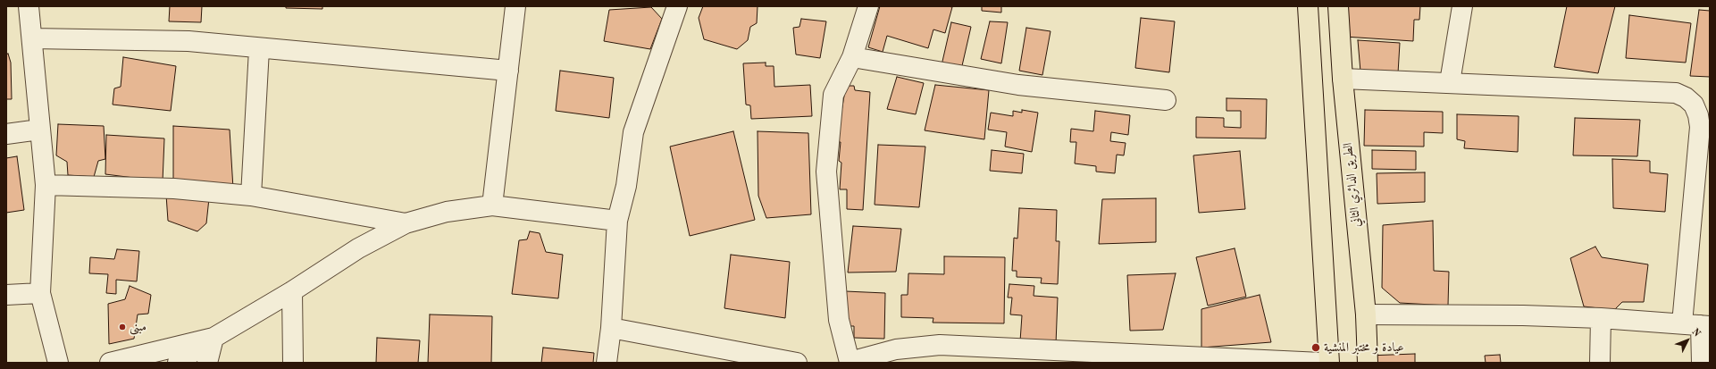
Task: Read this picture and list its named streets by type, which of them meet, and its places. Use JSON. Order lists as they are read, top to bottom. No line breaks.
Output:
{"streets":{"main road":["الطريق الدائري الثاني"]},"places":["مبنى","عيادة و مختبر المنشية"],"north":"top right"}
